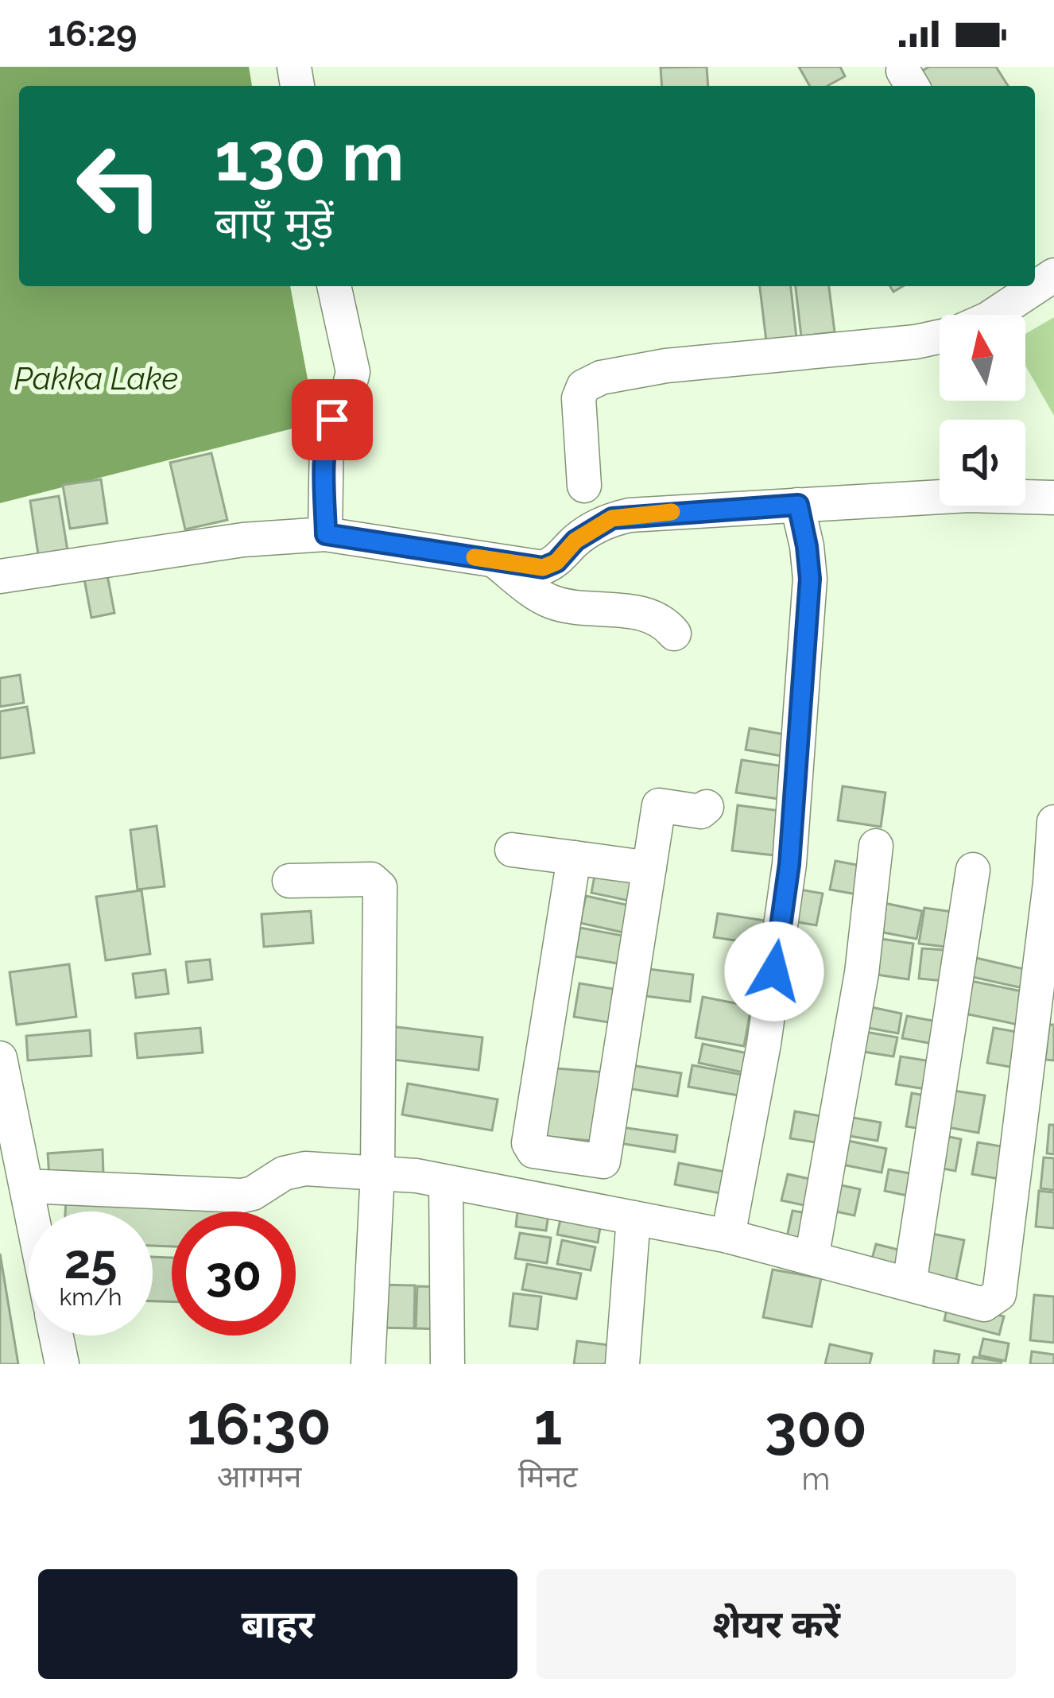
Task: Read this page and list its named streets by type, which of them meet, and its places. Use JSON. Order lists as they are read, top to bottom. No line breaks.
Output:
{"water":["Pakka Lake"],"north":"top","page":{"status":"16:29","turn":["130 m","बाएँ मुड़ें"],"speed":"25 km/h","limit":"30","eta":["16:30","आगमन","1","मिनट","300","m"],"buttons":["बाहर","शेयर करें"]}}
